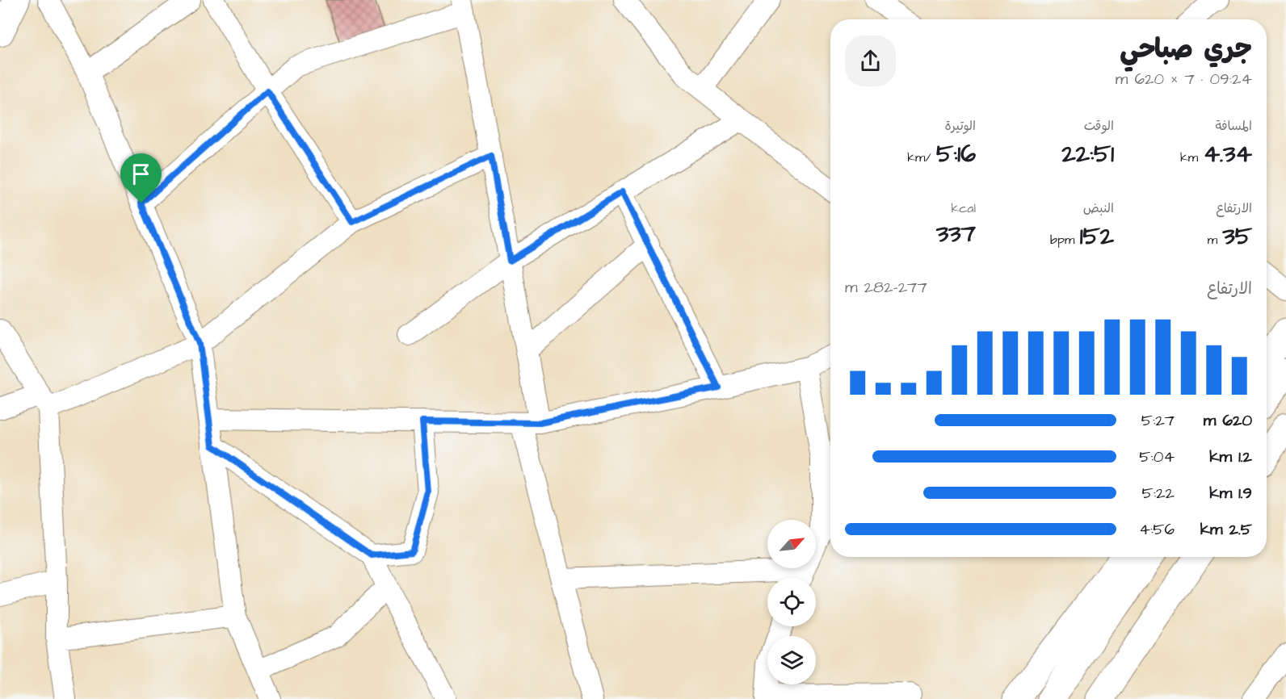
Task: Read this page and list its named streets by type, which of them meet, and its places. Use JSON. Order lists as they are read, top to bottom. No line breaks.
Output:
{"north":"top right","page":{"heading":["جري صباحي","09:24 · 7 × 620 m"],"stats":[["المسافة","4.34 km"],["الوقت","22:51"],["الوتيرة","5:16 /km"],["الارتفاع","35 m"],["النبض","152 bpm"],["kcal","337"]],"chart":["الارتفاع","277–282 m"],"list":[{"name":"620 m","note":"5:27"},{"name":"1.2 km","note":"5:04"},{"name":"1.9 km","note":"5:22"},{"name":"2.5 km","note":"4:56"}]}}
